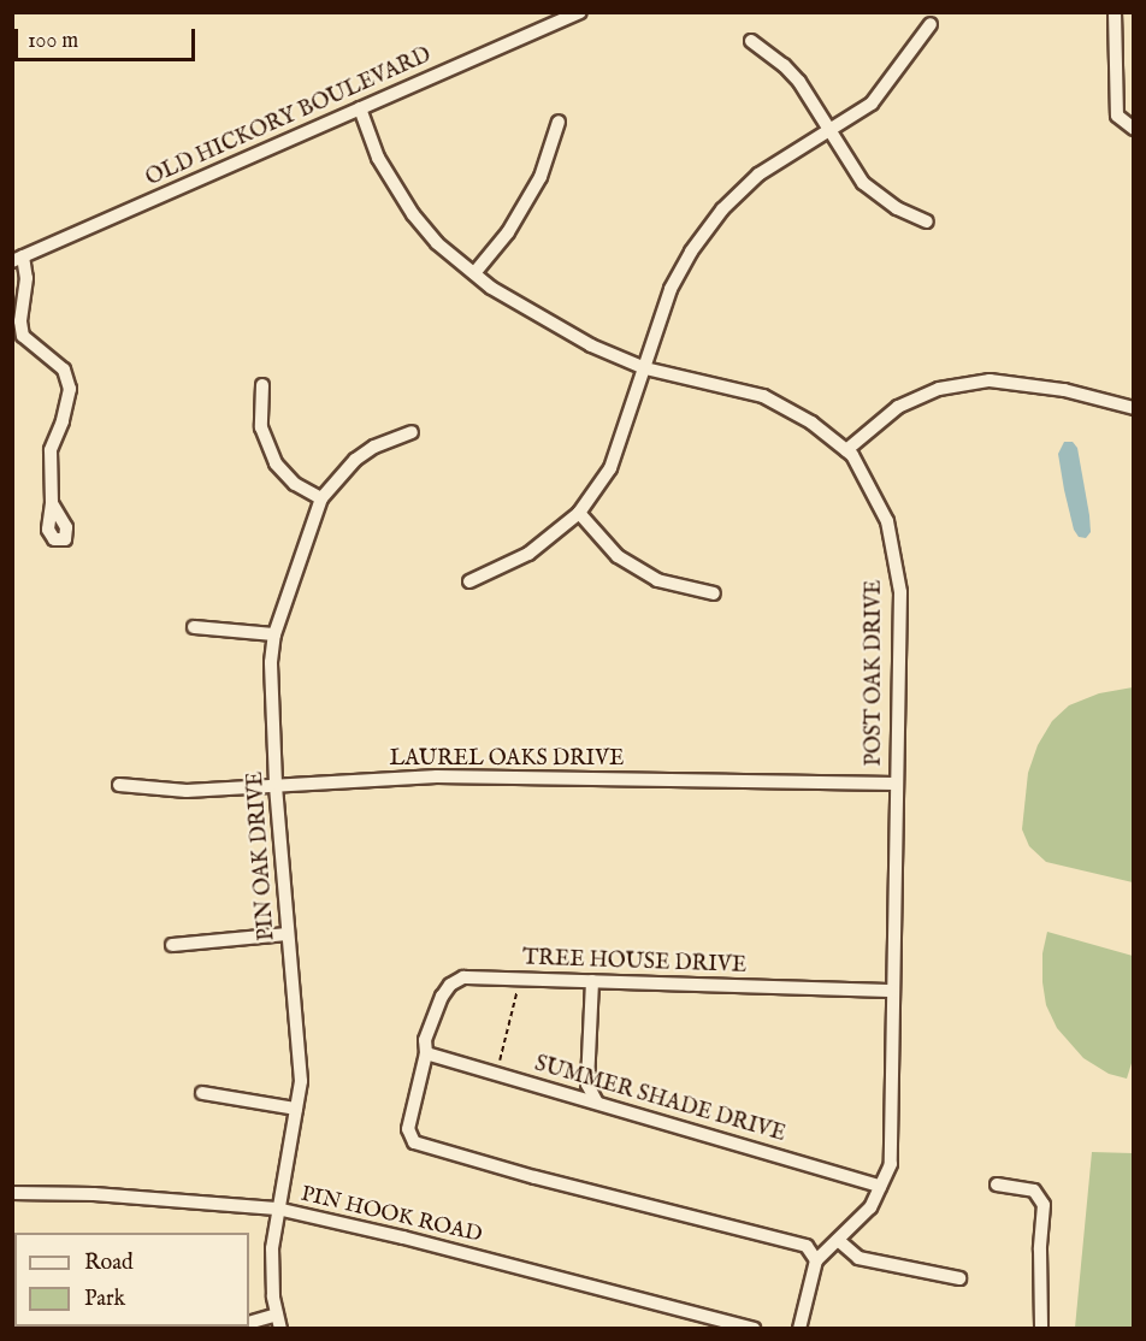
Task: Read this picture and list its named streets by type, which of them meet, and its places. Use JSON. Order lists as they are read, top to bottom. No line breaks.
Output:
{"streets":{"street":["OLD HICKORY BOULEVARD","POST OAK DRIVE","LAUREL OAKS DRIVE","PIN OAK DRIVE","TREE HOUSE DRIVE","SUMMER SHADE DRIVE","PIN HOOK ROAD"]},"crossings":[["OLD HICKORY BOULEVARD","POST OAK DRIVE"],["POST OAK DRIVE","LAUREL OAKS DRIVE"],["POST OAK DRIVE","TREE HOUSE DRIVE"],["POST OAK DRIVE","SUMMER SHADE DRIVE"],["LAUREL OAKS DRIVE","PIN OAK DRIVE"],["PIN OAK DRIVE","PIN HOOK ROAD"],["TREE HOUSE DRIVE","SUMMER SHADE DRIVE"]],"legend":["Road","Park"],"scale_bar":"100 m"}
